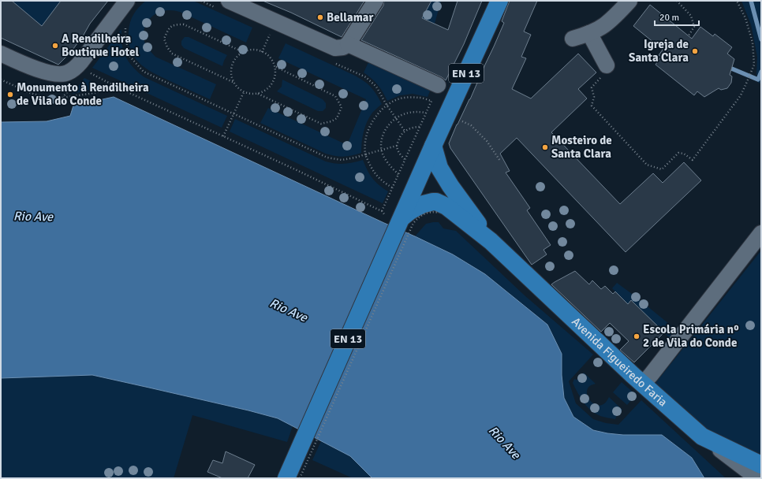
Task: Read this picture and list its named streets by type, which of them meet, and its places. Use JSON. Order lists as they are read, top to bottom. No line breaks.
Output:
{"streets":{"main road":["EN 13","Avenida Figueiredo Faria"]},"crossings":[["EN 13","Avenida Figueiredo Faria"]],"water":["Rio Ave"],"places":["Bellamar","A Rendilheira Boutique Hotel","Igreja de Santa Clara","Monumento à Rendilheira de Vila do Conde","Mosteiro de Santa Clara","Escola Primária nº 2 de Vila do Conde"],"scale_bar":"20 m"}
